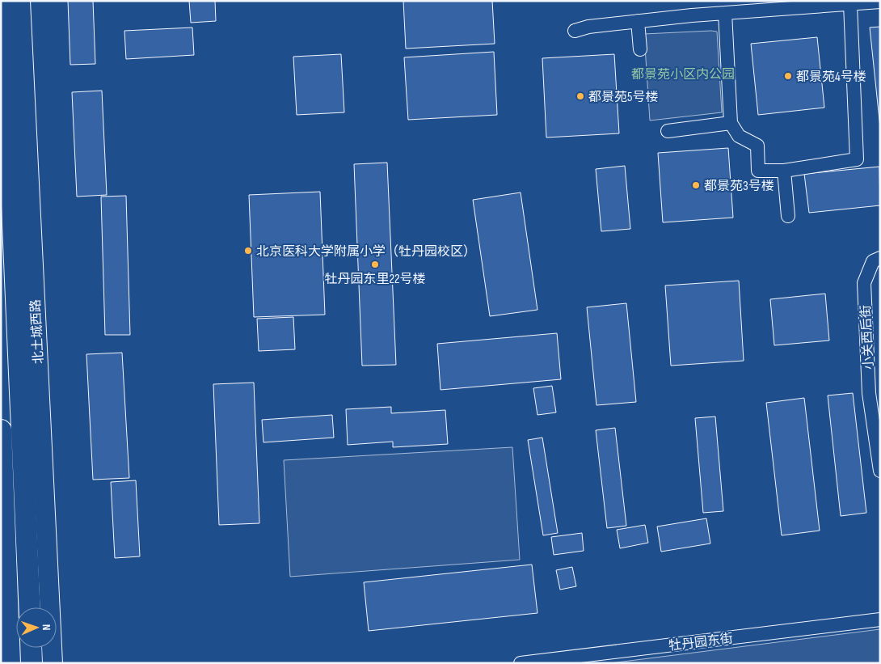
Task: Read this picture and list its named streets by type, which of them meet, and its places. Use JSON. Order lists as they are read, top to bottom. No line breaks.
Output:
{"streets":{"main road":["北土城西路"],"street":["小关西后街","牡丹园东街"]},"parks":["都景苑小区内公园"],"places":["都景苑4号楼","都景苑5号楼","都景苑3号楼","北京医科大学附属小学（牡丹园校区）","牡丹园东里22号楼"],"north":"right"}
